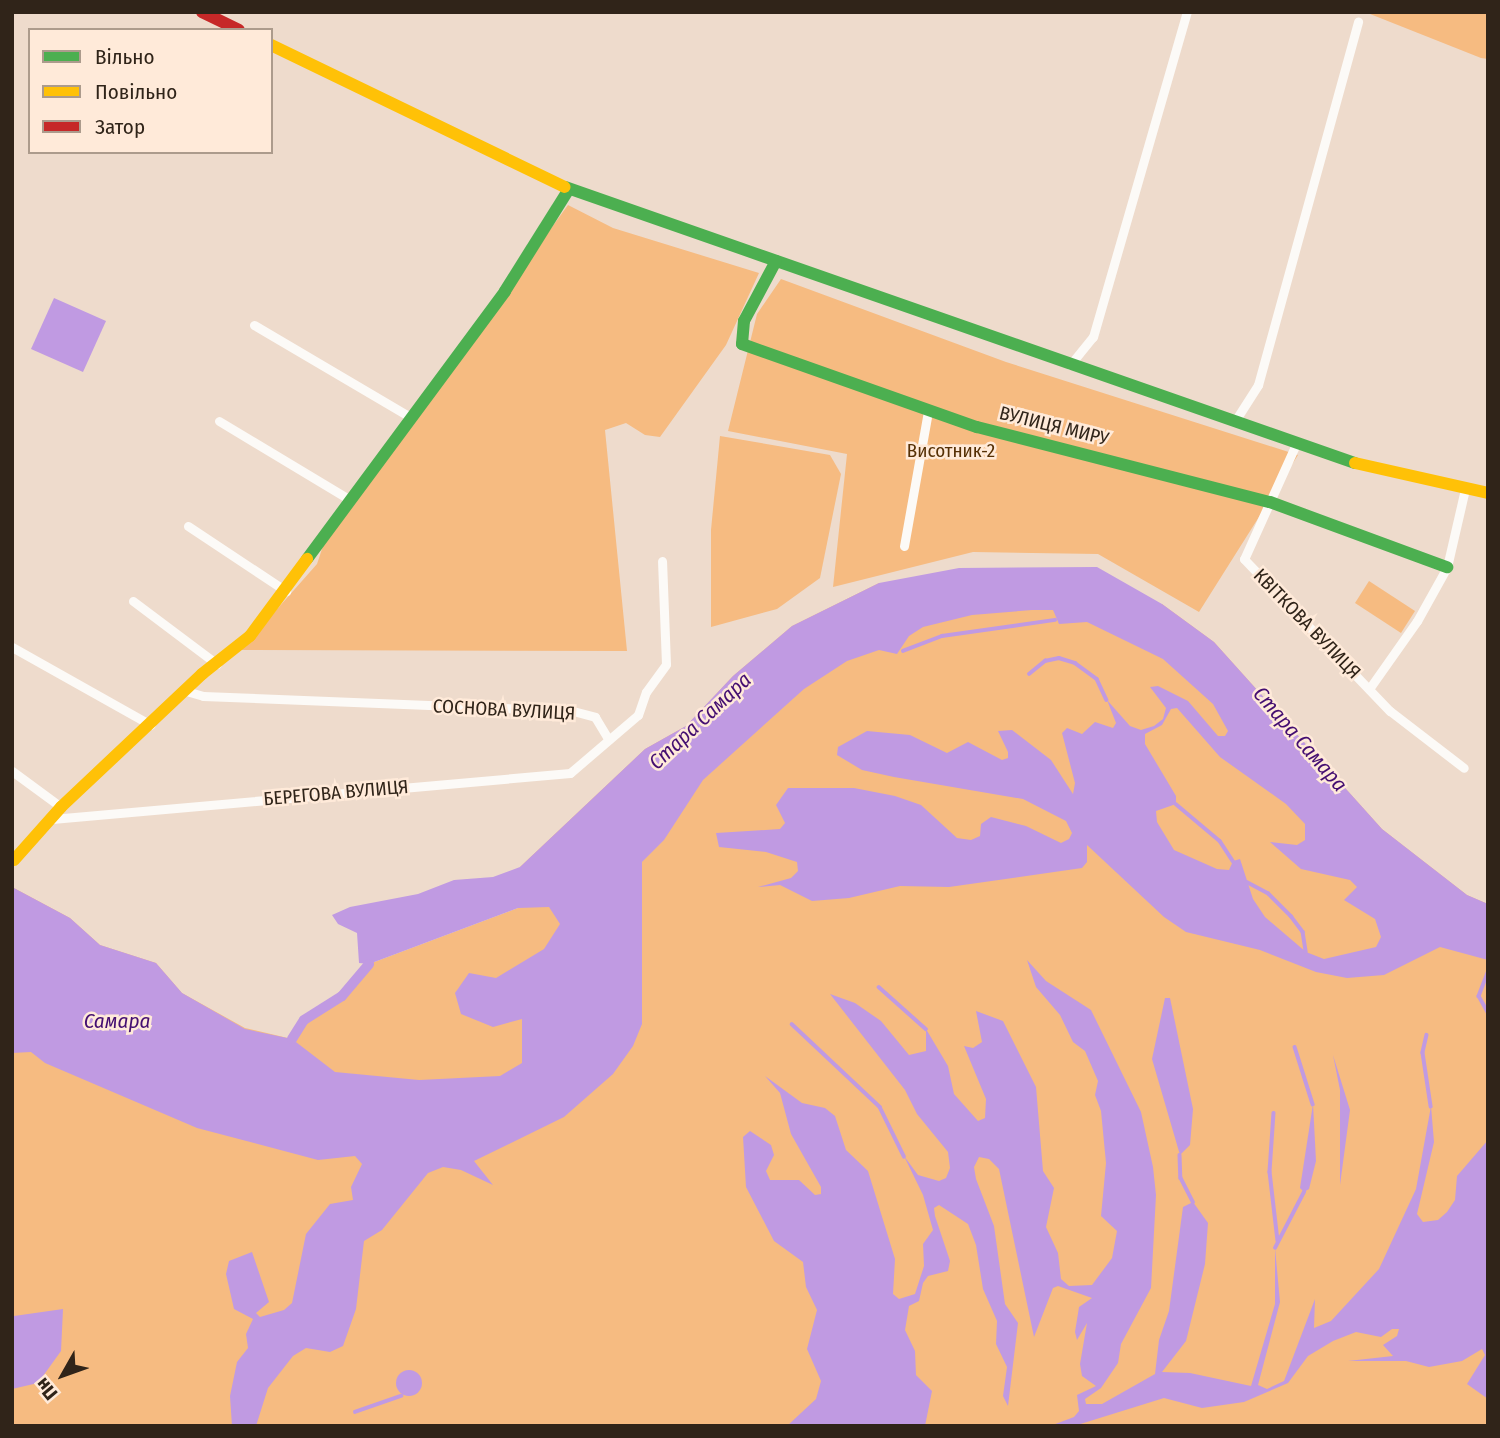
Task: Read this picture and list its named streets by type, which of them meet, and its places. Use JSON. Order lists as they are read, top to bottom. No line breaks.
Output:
{"streets":{"street":["ВУЛИЦЯ МИРУ","КВІТКОВА ВУЛИЦЯ","СОСНОВА ВУЛИЦЯ","БЕРЕГОВА ВУЛИЦЯ"]},"crossings":[["ВУЛИЦЯ МИРУ","КВІТКОВА ВУЛИЦЯ"],["СОСНОВА ВУЛИЦЯ","БЕРЕГОВА ВУЛИЦЯ"]],"water":["Стара Самара","Самара"],"parks":["Висотник-2"],"legend":["Вільно","Повільно","Затор"],"north":"bottom left"}
